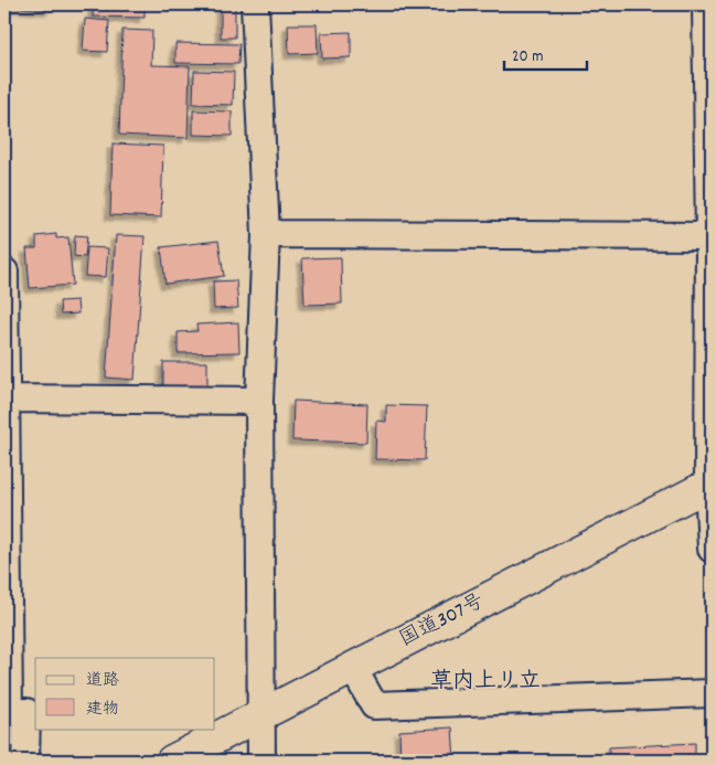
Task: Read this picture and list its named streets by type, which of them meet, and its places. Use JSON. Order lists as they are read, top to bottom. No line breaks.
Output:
{"streets":{"highway":["国道307号"]},"districts":["草内上リ立"],"legend":["道路","建物"],"scale_bar":"20 m"}
